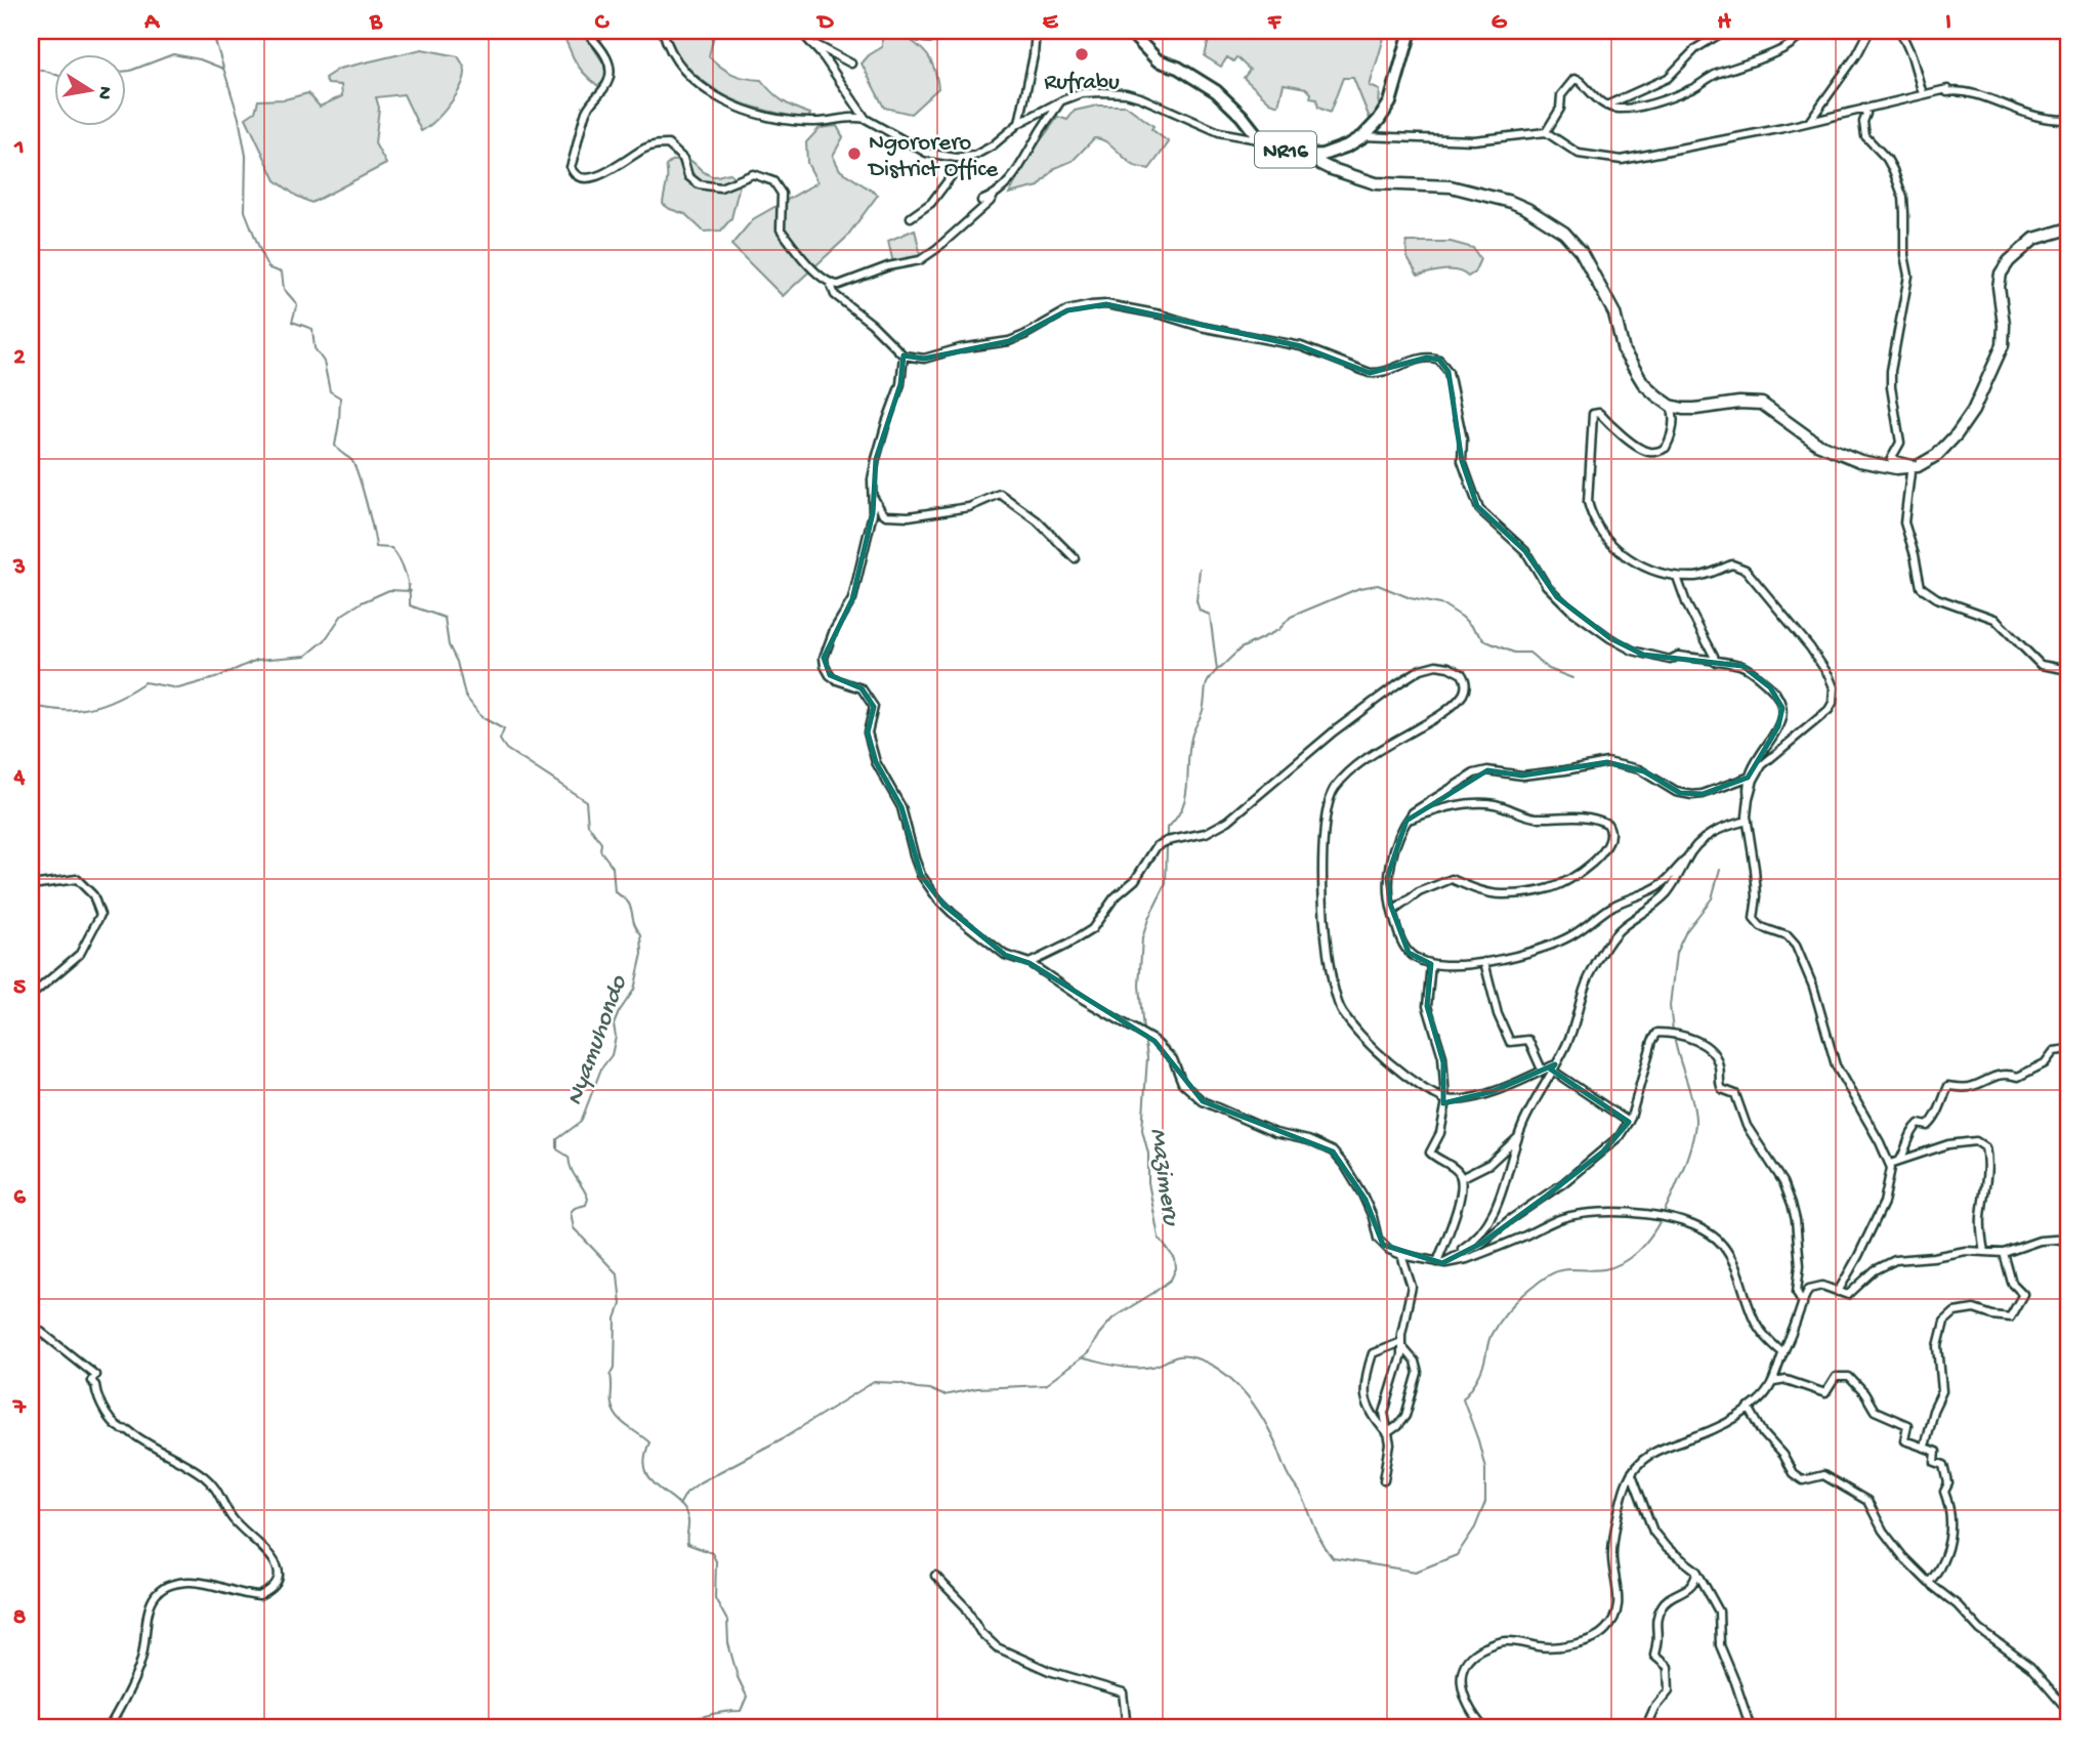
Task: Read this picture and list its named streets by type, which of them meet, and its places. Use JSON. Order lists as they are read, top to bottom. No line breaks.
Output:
{"streets":{"main road":["NR16"]},"water":["Nyamuhondo","Mazimeru"],"places":["Rufrabu","Ngororero District Office"],"north":"right","grid":{"columns":["A","B","C","D","E","F","G","H","I"],"rows":["1","2","3","4","5","6","7","8"]}}
